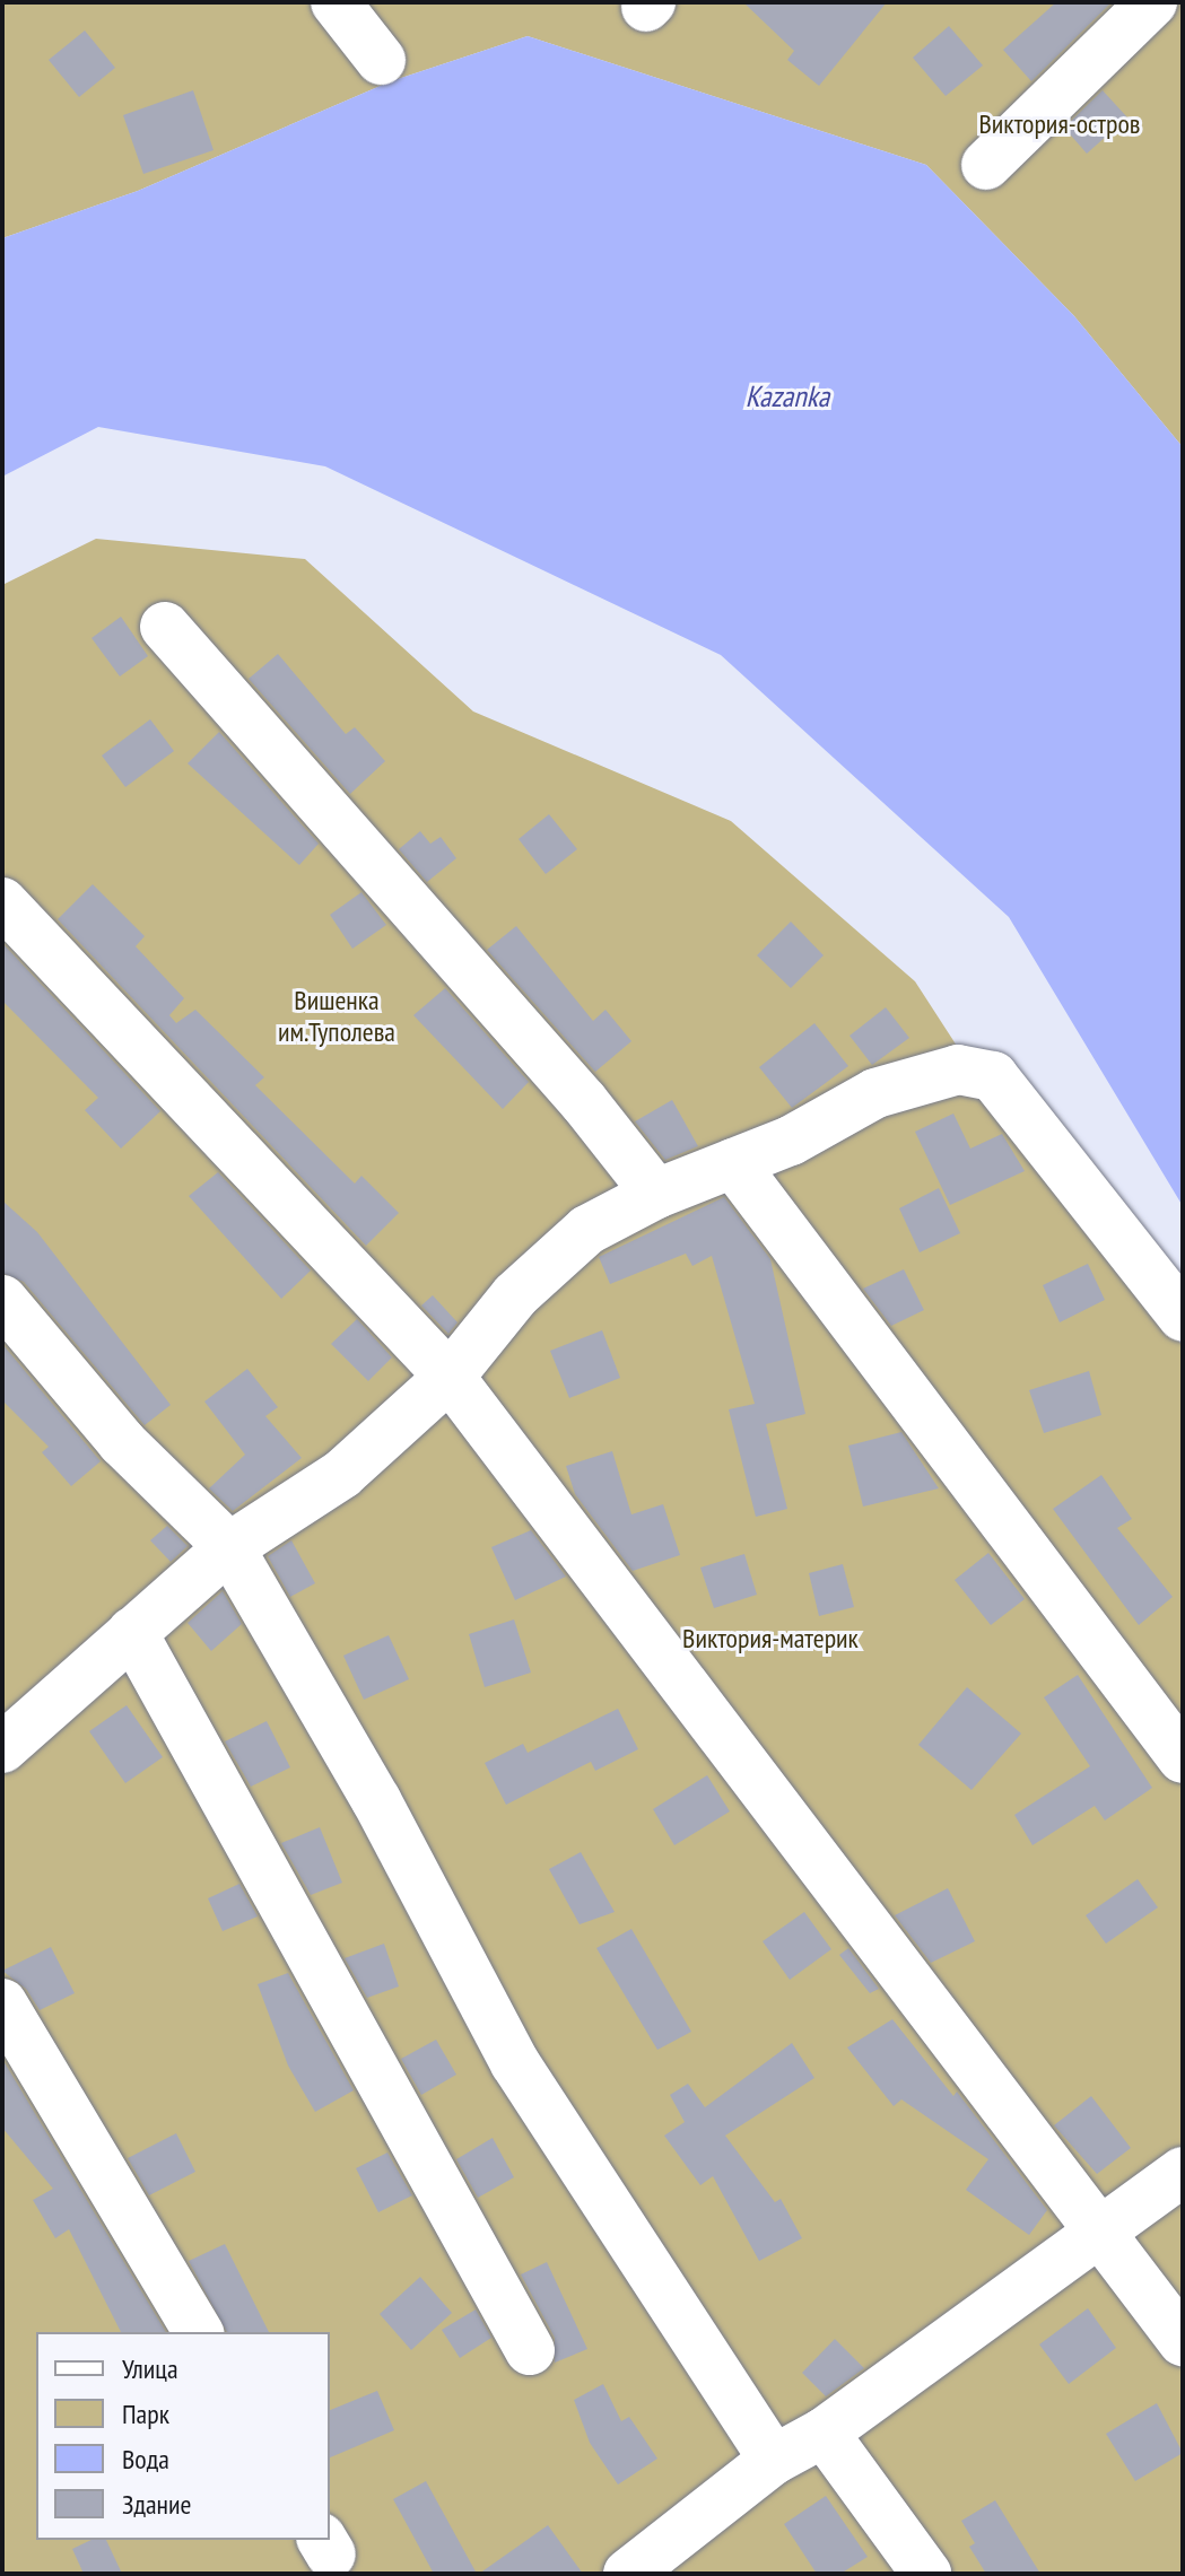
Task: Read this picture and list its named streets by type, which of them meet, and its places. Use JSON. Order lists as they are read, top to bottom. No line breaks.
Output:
{"water":["Kazanka"],"parks":["Виктория-остров","Вишенка им.Туполева","Виктория-материк"],"legend":["Улица","Парк","Вода","Здание"]}
